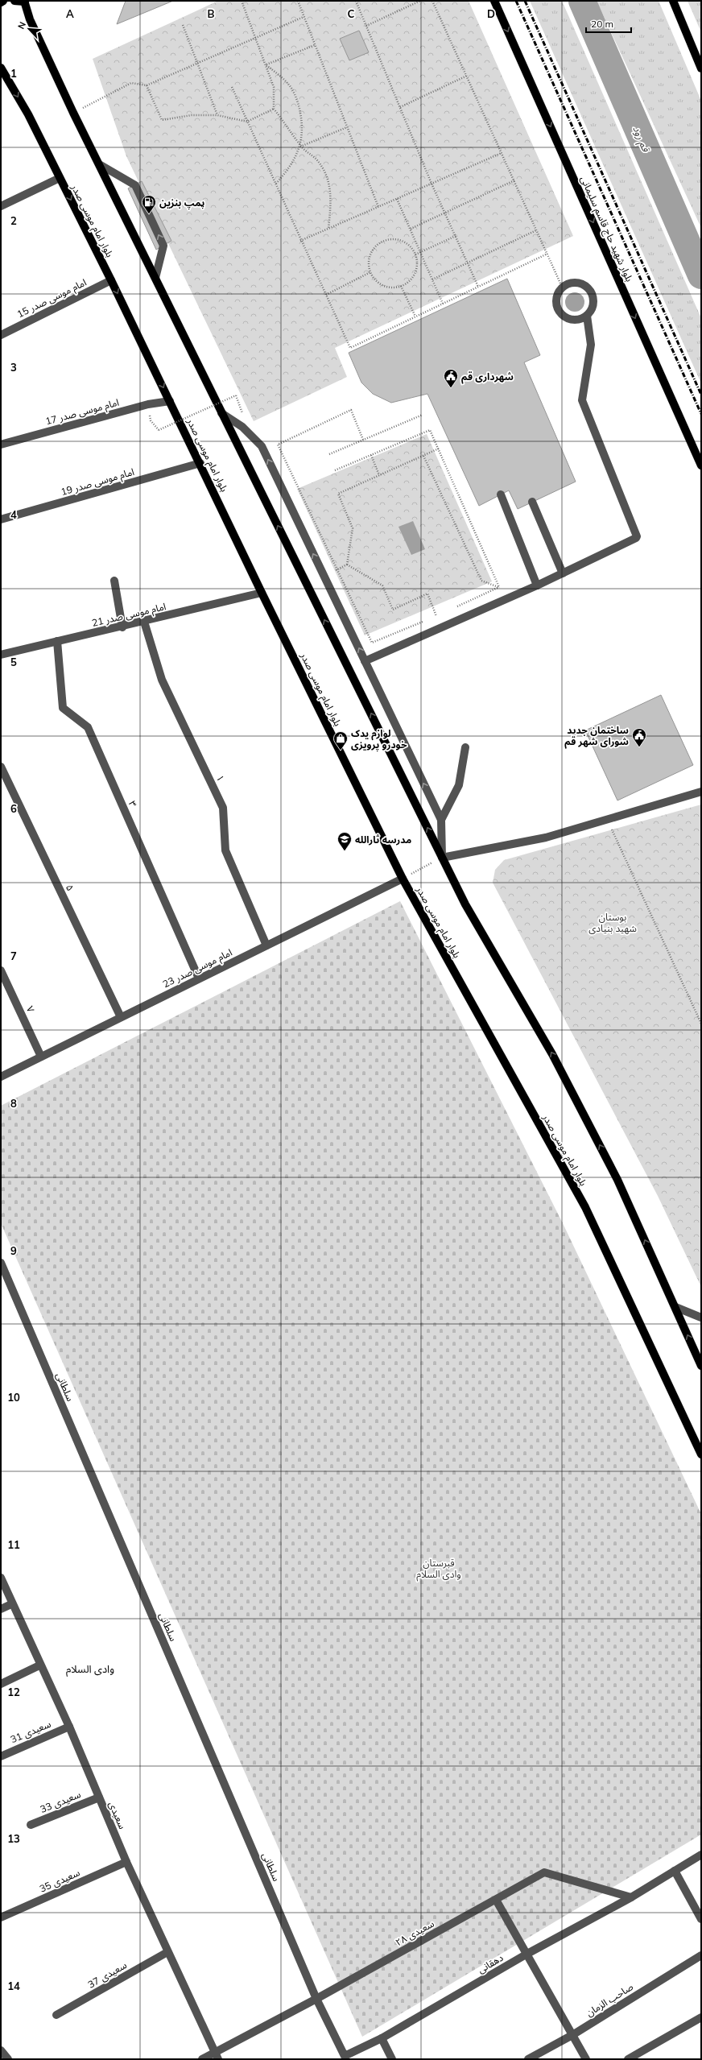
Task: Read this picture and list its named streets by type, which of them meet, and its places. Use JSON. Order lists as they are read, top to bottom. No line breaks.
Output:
{"streets":{"main road":["بلوار امام موسی صدر","بلوار شهید حاج قاسم سلیمانی"],"street":["امام موسی صدر 15","امام موسی صدر 17","امام موسی صدر 19","امام موسی صدر 21","۱","۳","۵","امام موسی صدر 23","۷","سلطانی","سعیدی 31","سعیدی 33","سعیدی","سعیدی 35","سعیدی ۲۸","دهقانی","سعیدی 37","صاحب الزمان"]},"crossings":[["بلوار امام موسی صدر","امام موسی صدر 15"],["بلوار امام موسی صدر","امام موسی صدر 17"],["بلوار امام موسی صدر","امام موسی صدر 19"],["بلوار امام موسی صدر","امام موسی صدر 21"],["بلوار امام موسی صدر","امام موسی صدر 23"],["امام موسی صدر 21","۱"],["امام موسی صدر 21","۳"],["۱","امام موسی صدر 23"],["۳","امام موسی صدر 23"],["۵","امام موسی صدر 23"],["امام موسی صدر 23","۷"],["سلطانی","سعیدی ۲۸"],["سلطانی","دهقانی"],["سعیدی 31","سعیدی"],["سعیدی 33","سعیدی"],["سعیدی","سعیدی 35"],["سعیدی","سعیدی ۲۸"],["سعیدی","سعیدی 37"],["سعیدی ۲۸","دهقانی"]],"one_way":["بلوار شهید حاج قاسم سلیمانی"],"districts":["وادی السلام"],"water":["قم رود"],"parks":["بوستان شهید بنیادی","قبرستان وادی السلام"],"places":{"fuel station":["پمپ بنزین"],"public building":["شهرداری قم","ساختمان جدید شورای شهر قم"],"shop":["لوازم یدک خودرو پرویزی"],"school or university":["مدرسه ثارالله"]},"scale_bar":"20 m","north":"top left","grid":{"columns":["A","B","C","D"],"rows":["1","2","3","4","5","6","7","8","9","10","11","12","13","14"]}}
